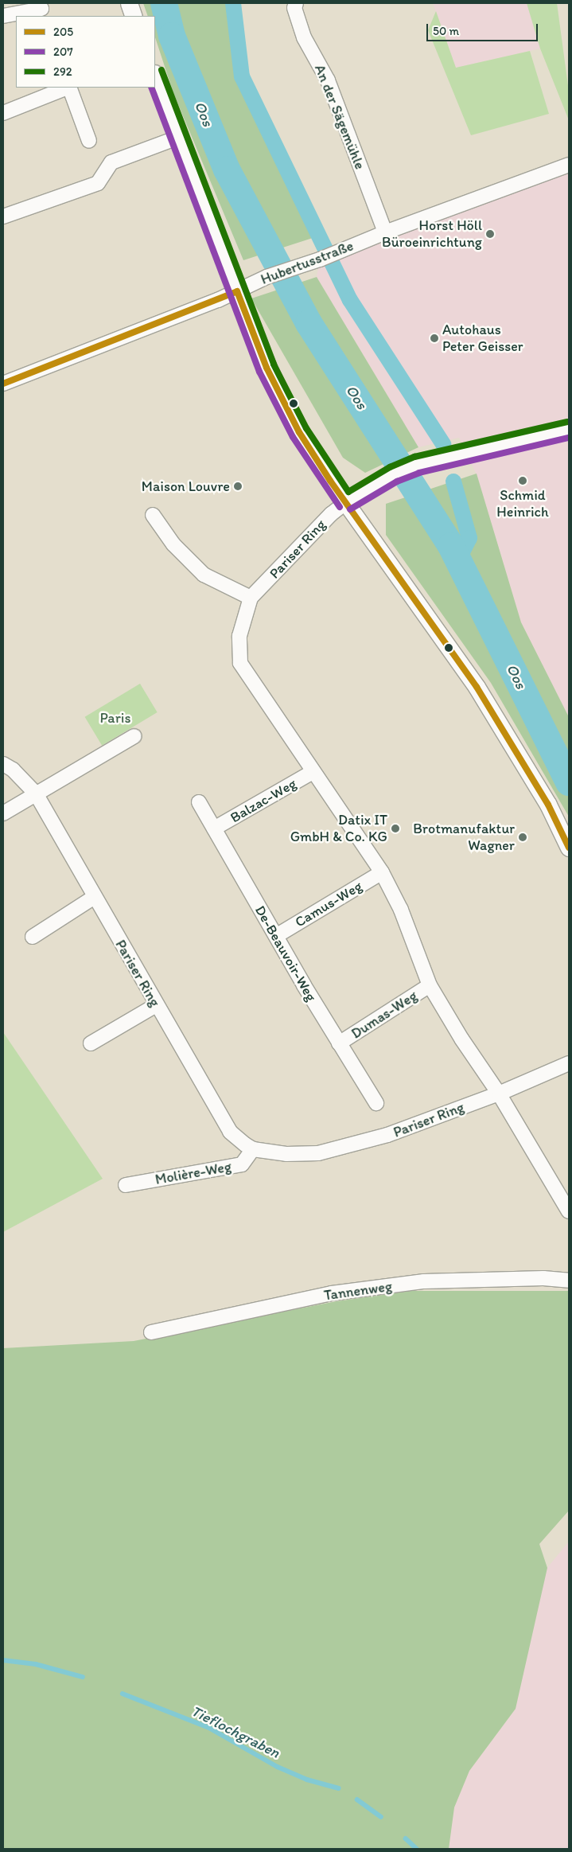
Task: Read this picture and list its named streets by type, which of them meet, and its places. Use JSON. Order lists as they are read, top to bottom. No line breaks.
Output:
{"streets":{"street":["An der Sägemühle","Hubertusstraße","Pariser Ring","Balzac-Weg","Camus-Weg","De-Beauvoir-Weg","Dumas-Weg","Molière-Weg","Tannenweg"]},"crossings":[["An der Sägemühle","Hubertusstraße"],["Pariser Ring","Balzac-Weg"],["Pariser Ring","Camus-Weg"],["Pariser Ring","Dumas-Weg"],["Pariser Ring","Molière-Weg"],["Balzac-Weg","De-Beauvoir-Weg"],["Camus-Weg","De-Beauvoir-Weg"],["De-Beauvoir-Weg","Dumas-Weg"]],"water":["Oos","Tieflochgraben"],"parks":["Paris"],"places":["Horst Höll Büroeinrichtung","Autohaus Peter Geisser","Schmid Heinrich","Maison Louvre","Datix IT GmbH & Co. KG","Brotmanufaktur Wagner"],"lines":["transit line 292","transit line 207","transit line 205"],"legend":["205","207","292"],"scale_bar":"50 m"}
